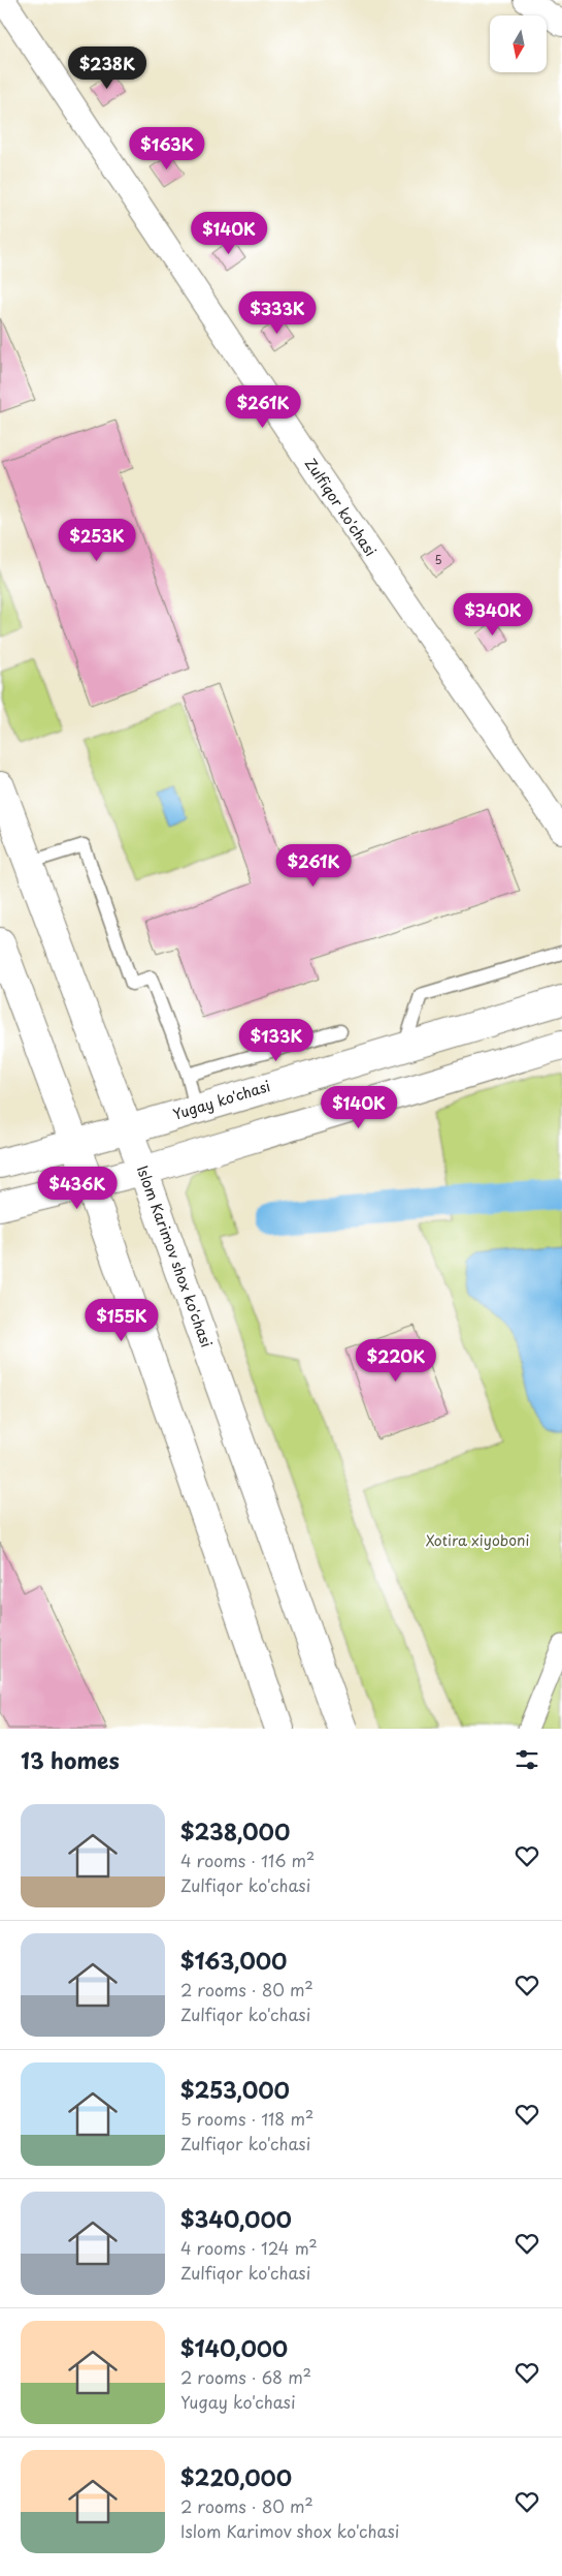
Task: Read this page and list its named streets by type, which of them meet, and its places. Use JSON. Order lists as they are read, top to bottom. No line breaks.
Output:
{"streets":{"main road":["Yugay ko'chasi","Islom Karimov shox ko'chasi"],"street":["Zulfiqor ko'chasi"]},"crossings":[["Yugay ko'chasi","Islom Karimov shox ko'chasi"]],"parks":["Xotira xiyoboni"],"house_numbers":["5"],"north":"bottom","page":{"price":["$238K","$163K","$140K","$333K","$261K","$253K","$340K","$261K","$133K","$140K","$436K","$155K","$220K"],"heading":"13 homes","list":[{"name":"$238,000","note":"4 rooms · 116 m² · Zulfiqor ko'chasi"},{"name":"$163,000","note":"2 rooms · 80 m² · Zulfiqor ko'chasi"},{"name":"$253,000","note":"5 rooms · 118 m² · Zulfiqor ko'chasi"},{"name":"$340,000","note":"4 rooms · 124 m² · Zulfiqor ko'chasi"},{"name":"$140,000","note":"2 rooms · 68 m² · Yugay ko'chasi"},{"name":"$220,000","note":"2 rooms · 80 m² · Islom Karimov shox ko'chasi"}]}}
